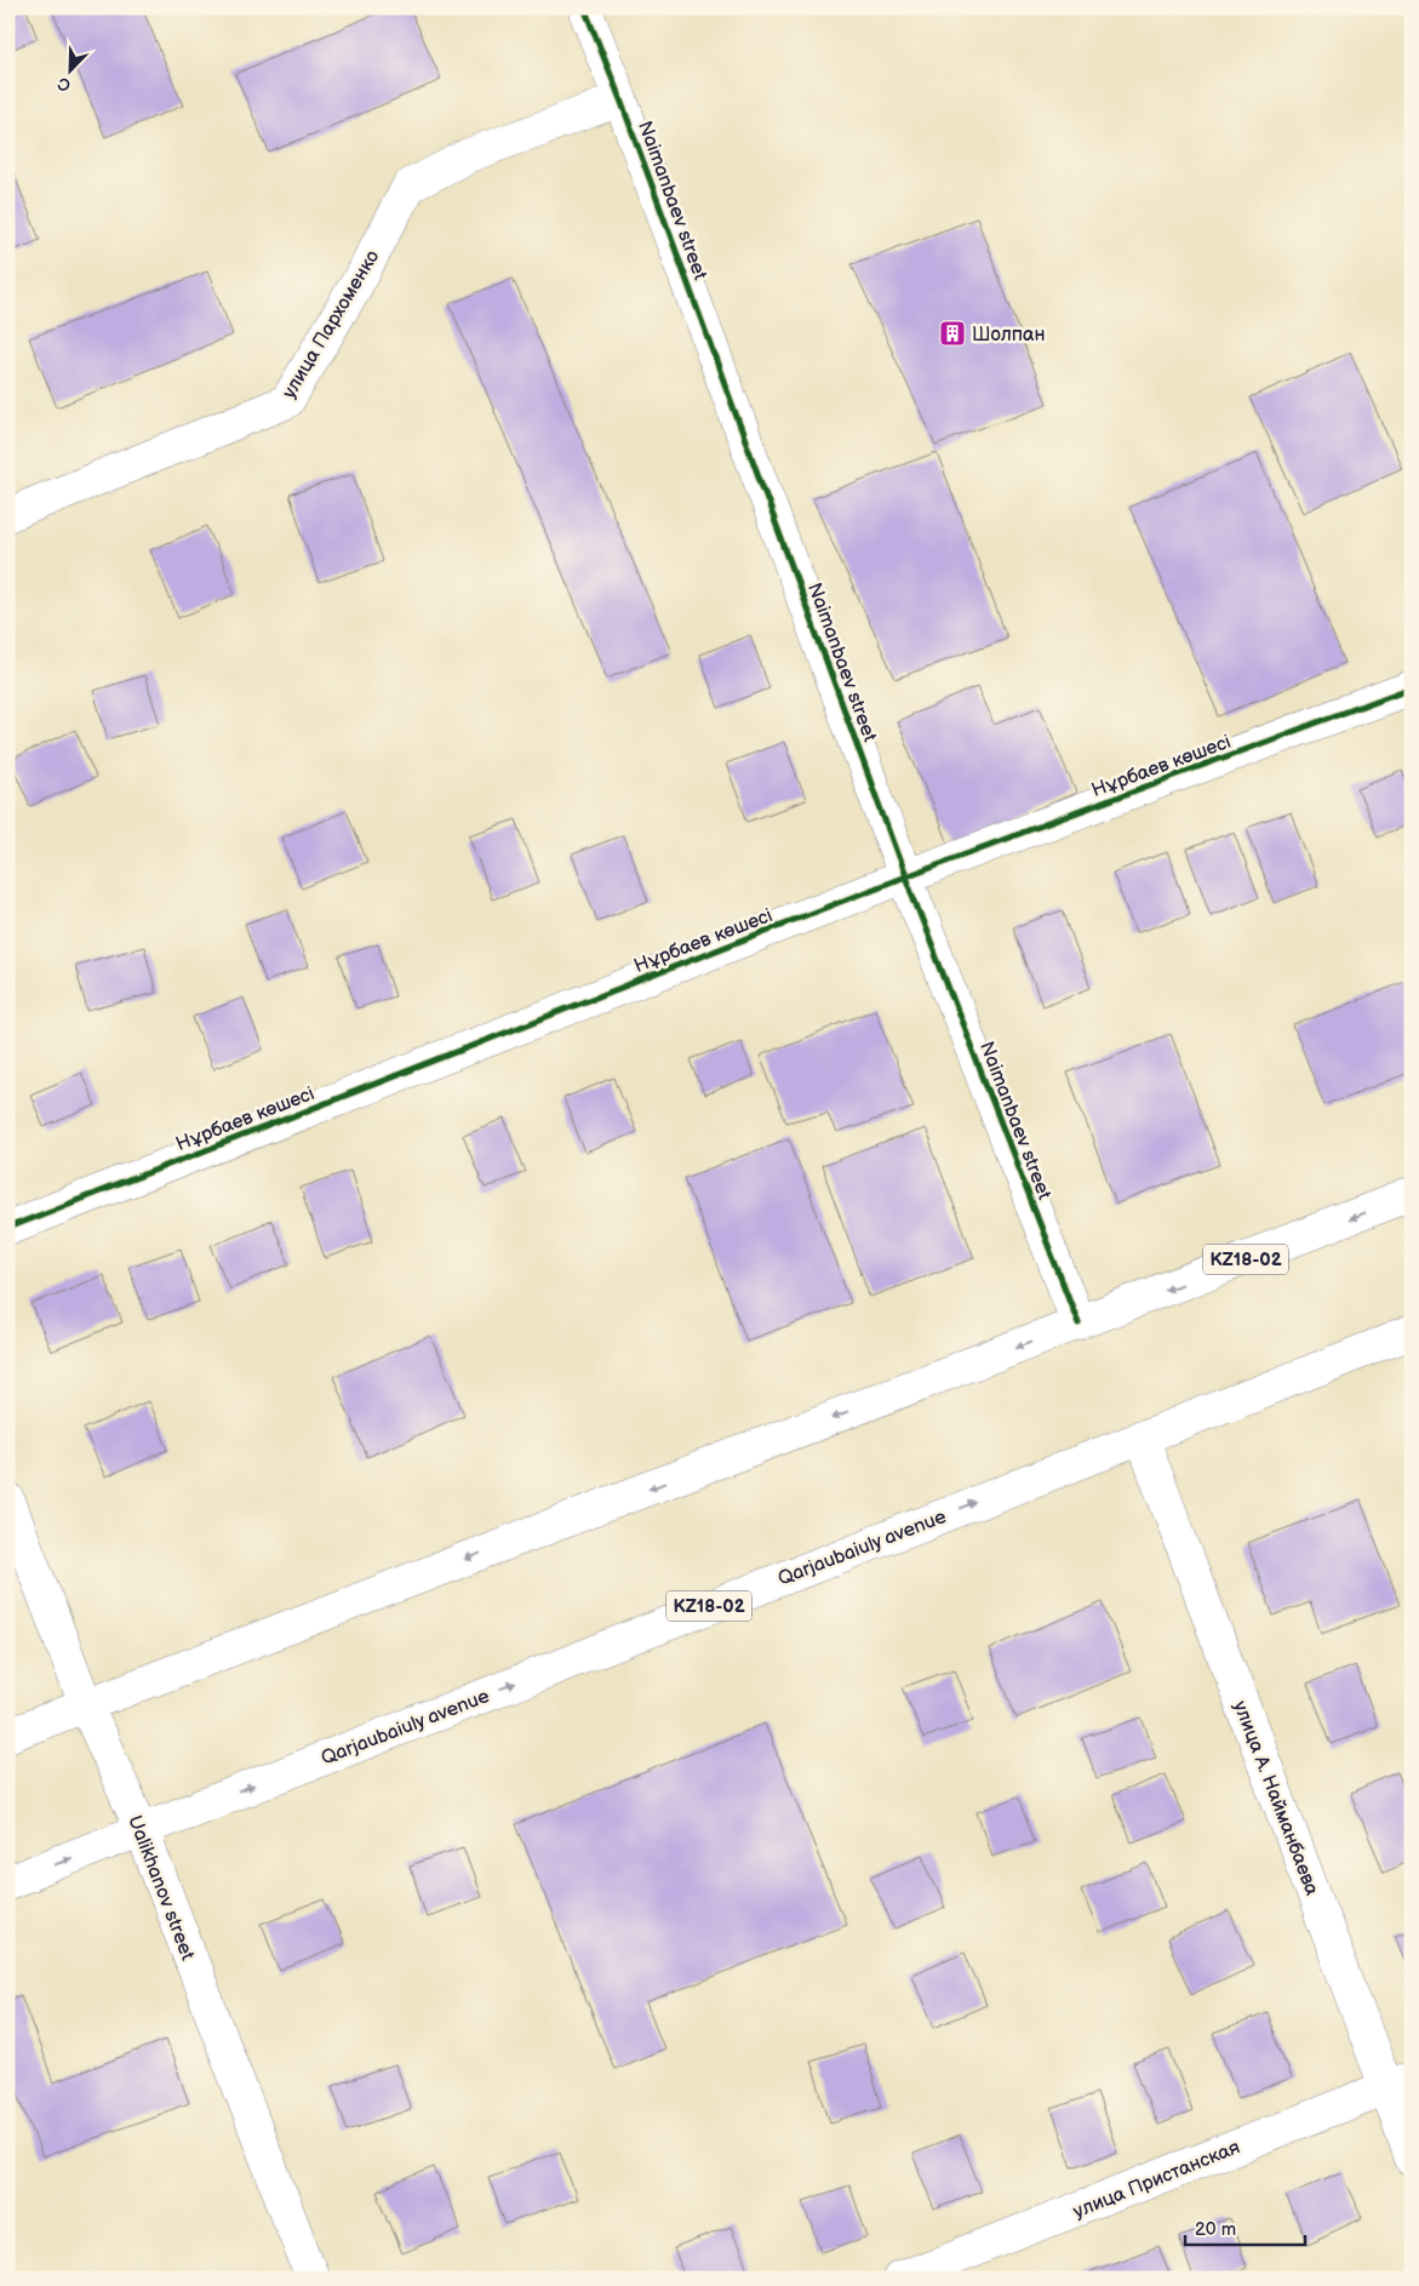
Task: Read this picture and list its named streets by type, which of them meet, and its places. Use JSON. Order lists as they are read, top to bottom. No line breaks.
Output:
{"streets":{"main road":["Naimanbaev street","улица Пархоменко","Нұрбаев көшесі","KZ18-02","Qarjaubaiuly avenue","улица А. Найманбаева","Ualikhanov street","улица Пристанская"]},"crossings":[["Naimanbaev street","улица Пархоменко"],["Naimanbaev street","Нұрбаев көшесі"],["Naimanbaev street","KZ18-02"],["KZ18-02","Ualikhanov street"],["Qarjaubaiuly avenue","улица А. Найманбаева"],["Qarjaubaiuly avenue","Ualikhanov street"],["улица А. Найманбаева","улица Пристанская"]],"places":{"building":["Шолпан"]},"scale_bar":"20 m","north":"bottom left"}
